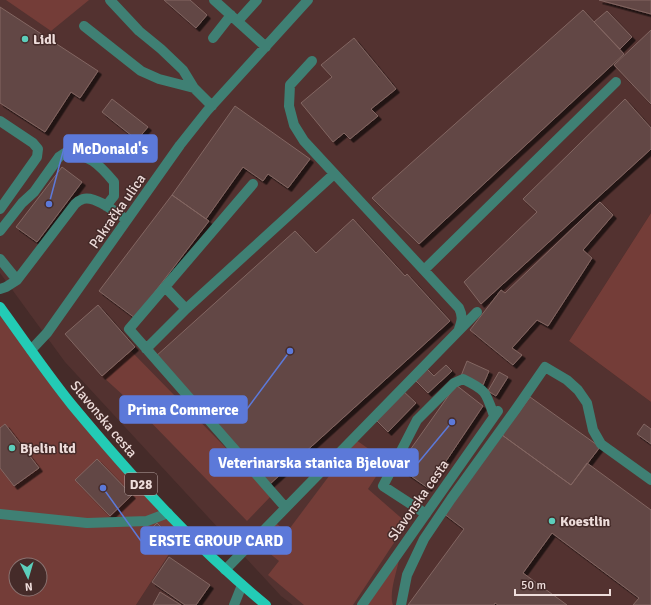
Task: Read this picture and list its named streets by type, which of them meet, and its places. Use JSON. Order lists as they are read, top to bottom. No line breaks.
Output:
{"streets":{"main road":["Slavonska cesta","D28"],"street":["Pakračka ulica"]},"crossings":[["Pakračka ulica","Slavonska cesta"]],"places":["Lidl","McDonald's","Prima Commerce","Veterinarska stanica Bjelovar","Bjelin ltd","ERSTE GROUP CARD","Koestlin"],"scale_bar":"50 m","north":"bottom"}
